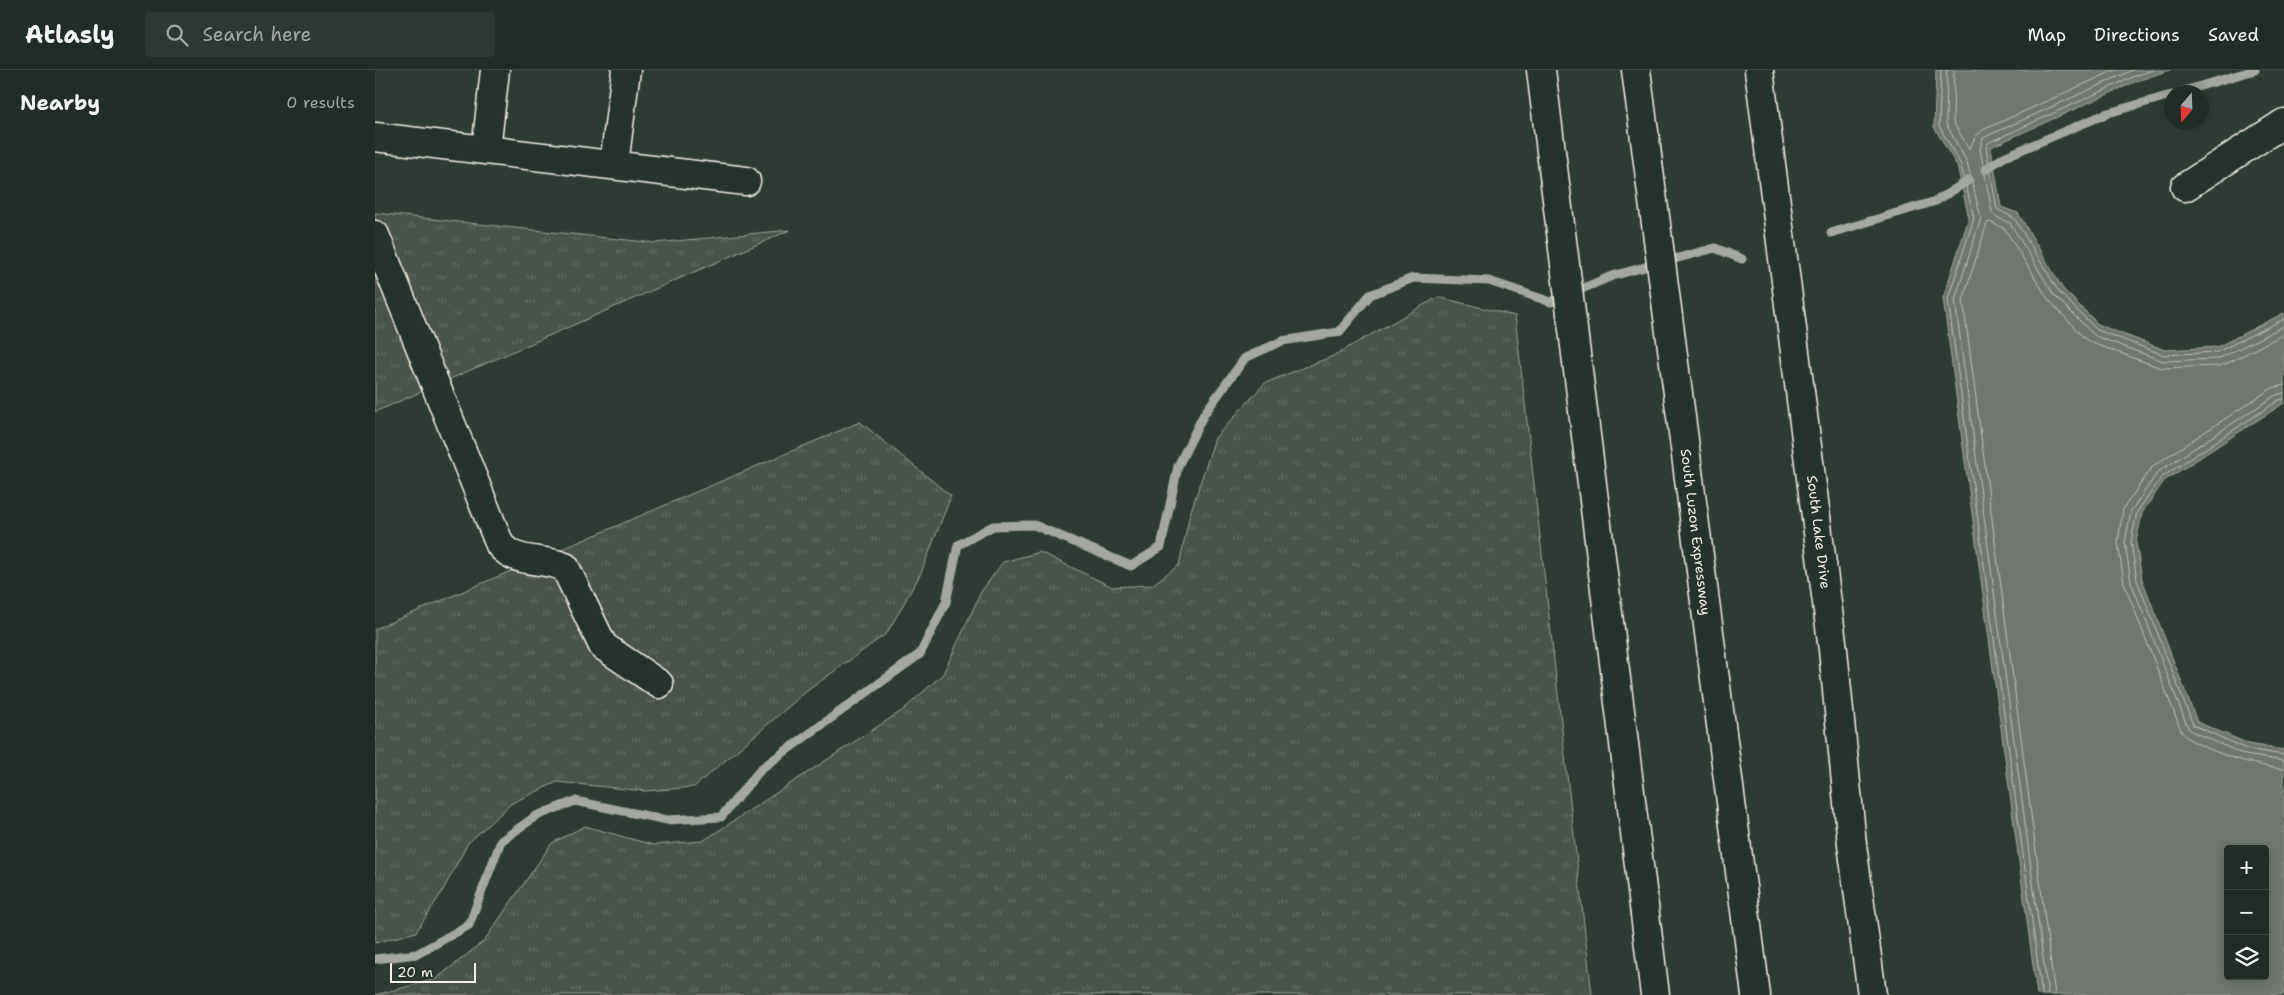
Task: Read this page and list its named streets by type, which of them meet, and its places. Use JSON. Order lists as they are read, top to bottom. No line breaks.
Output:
{"streets":{"main road":["South Luzon Expressway","South Lake Drive"]},"scale_bar":"20 m","north":"bottom","page":{"header":"Atlasly","search":"Search here","nav":["Map","Directions","Saved"],"heading":["Nearby","0 results"],"map_buttons":["+","−"],"scale":"20 m"}}
